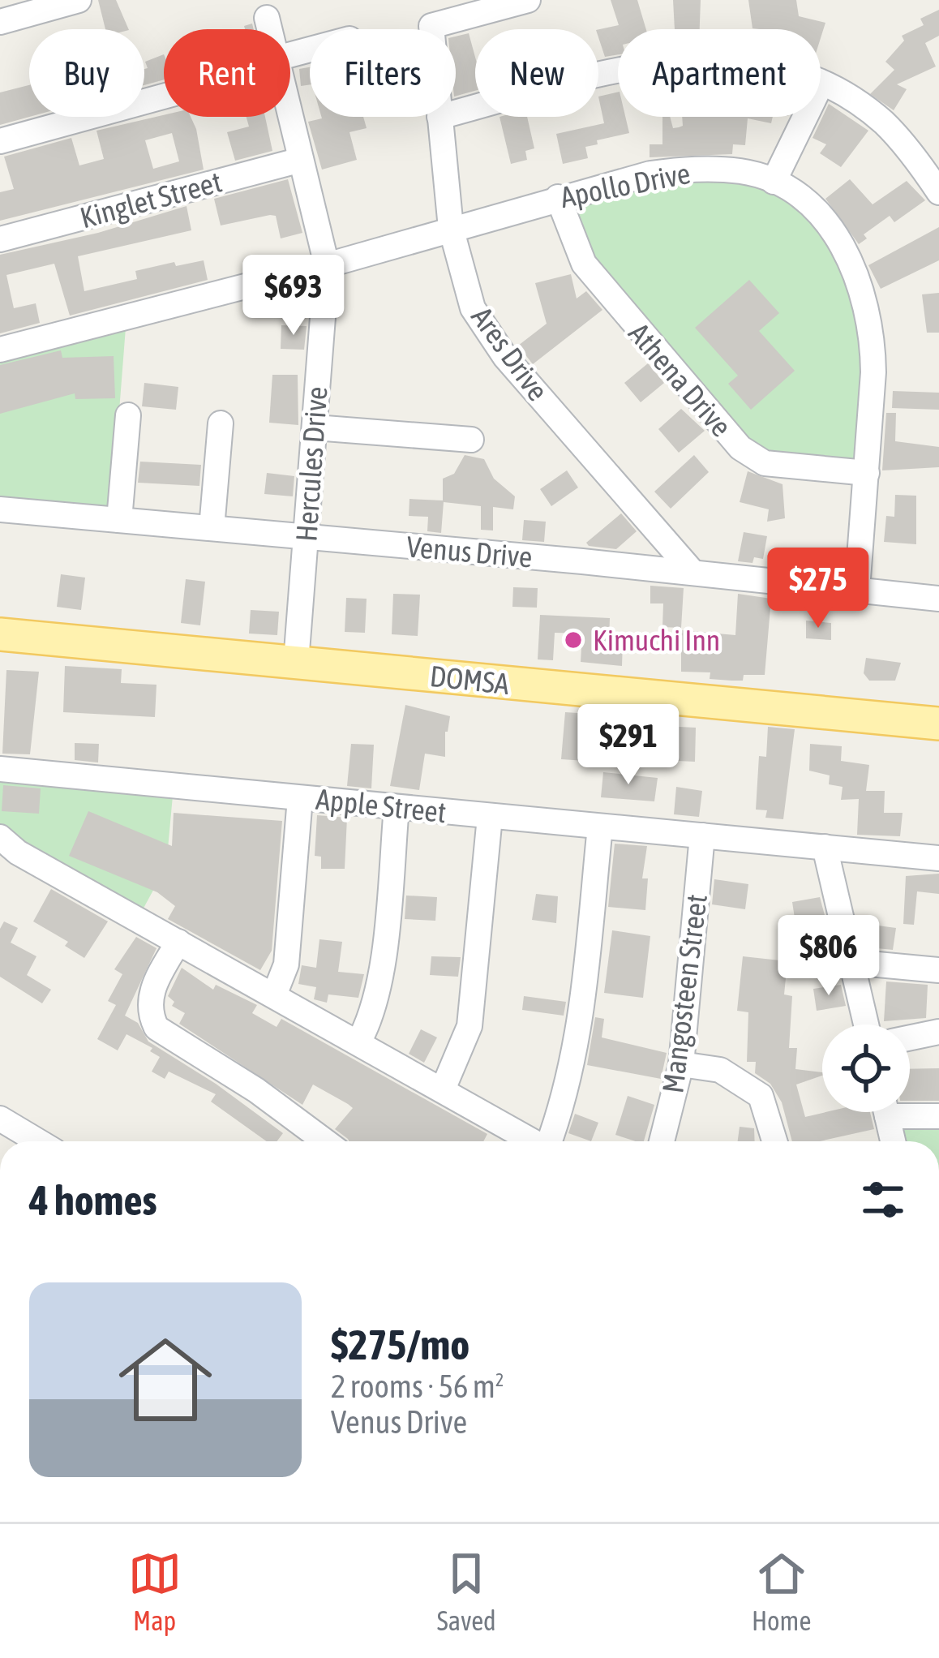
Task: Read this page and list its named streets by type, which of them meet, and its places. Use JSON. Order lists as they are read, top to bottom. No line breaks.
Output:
{"streets":{"main road":["DOMSA"],"street":["Apollo Drive","Kinglet Street","Ares Drive","Athena Drive","Hercules Drive","Venus Drive","Apple Street","Mangosteen Street"]},"crossings":[["Apollo Drive","Ares Drive"],["Apollo Drive","Athena Drive"],["Apollo Drive","Hercules Drive"],["Apollo Drive","Venus Drive"],["Kinglet Street","Hercules Drive"],["Ares Drive","Venus Drive"],["Hercules Drive","Venus Drive"],["Hercules Drive","DOMSA"],["Apple Street","Mangosteen Street"]],"places":["Kimuchi Inn"],"page":{"chip":["Buy","Rent","Filters","New","Apartment"],"price":["$693","$275","$291","$806"],"heading":"4 homes","list":[{"name":"$275/mo","note":"2 rooms · 56 m² · Venus Drive"}],"tabs":["Map","Saved","Home"]}}
